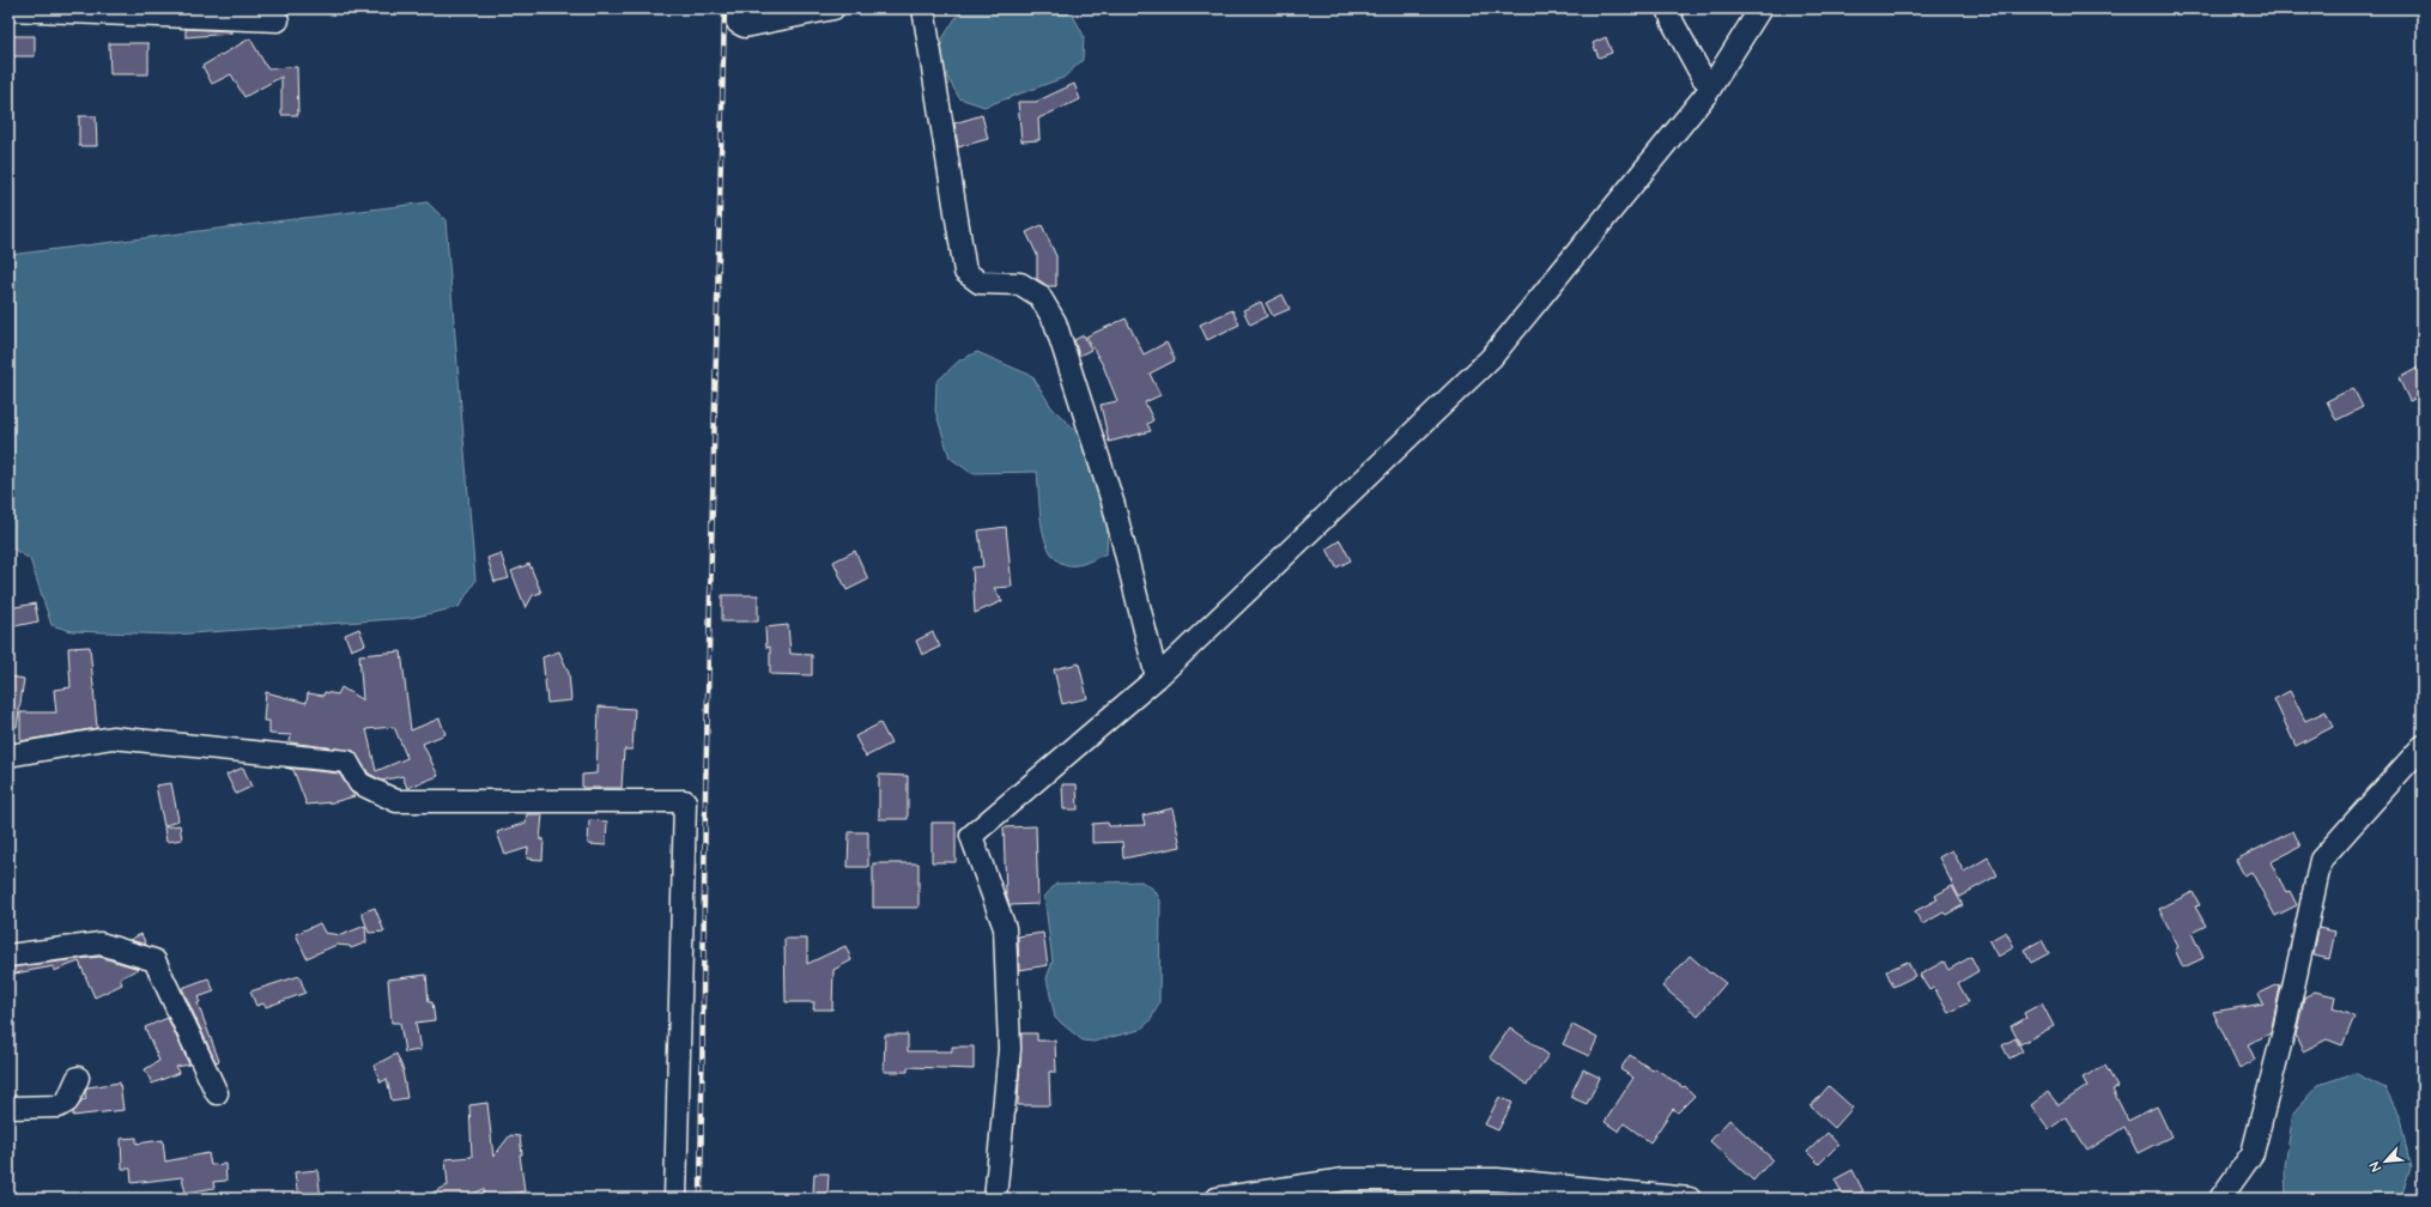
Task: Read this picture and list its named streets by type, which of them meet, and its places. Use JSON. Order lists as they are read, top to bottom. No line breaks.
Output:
{"north":"bottom left"}
